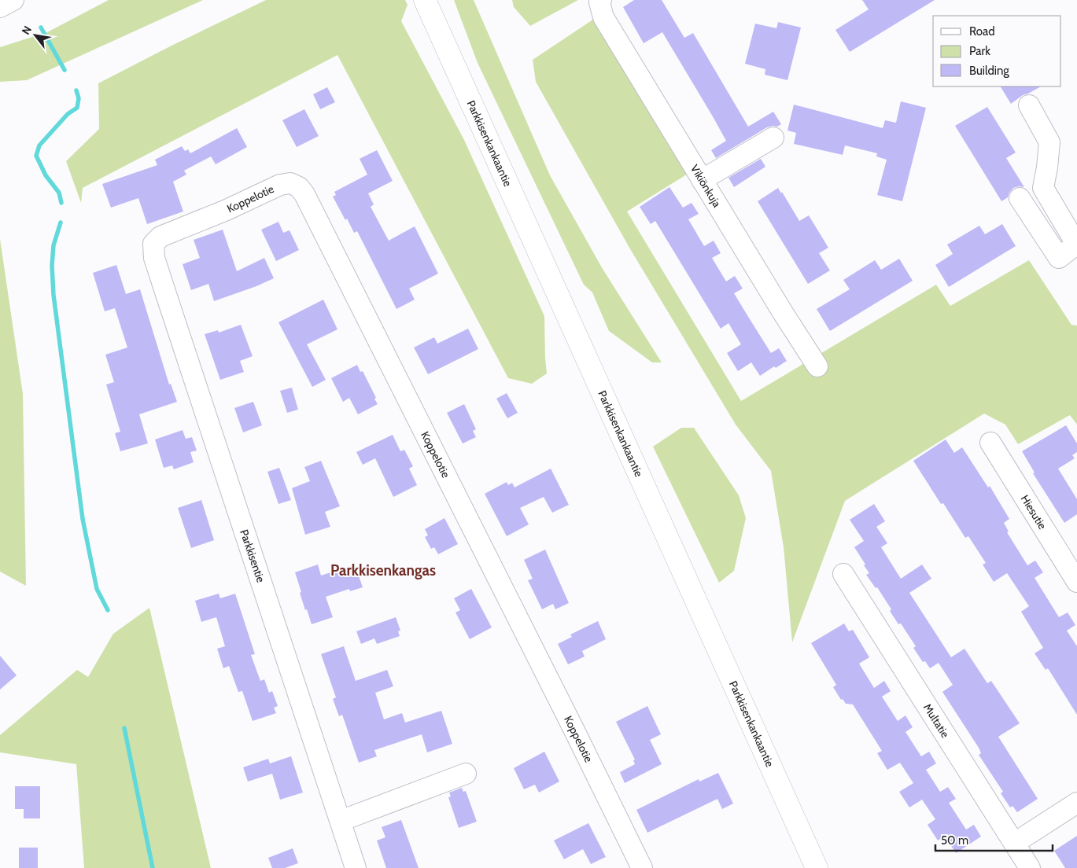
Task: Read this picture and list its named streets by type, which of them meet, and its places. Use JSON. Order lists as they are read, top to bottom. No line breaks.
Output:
{"streets":{"main road":["Parkkisenkankaantie"],"street":["Vikiönkuja","Koppelotie","Hiesutie","Parkkisentie","Multatie"]},"crossings":[["Koppelotie","Parkkisentie"]],"districts":["Parkkisenkangas"],"legend":["Road","Park","Building"],"scale_bar":"50 m","north":"top left"}
